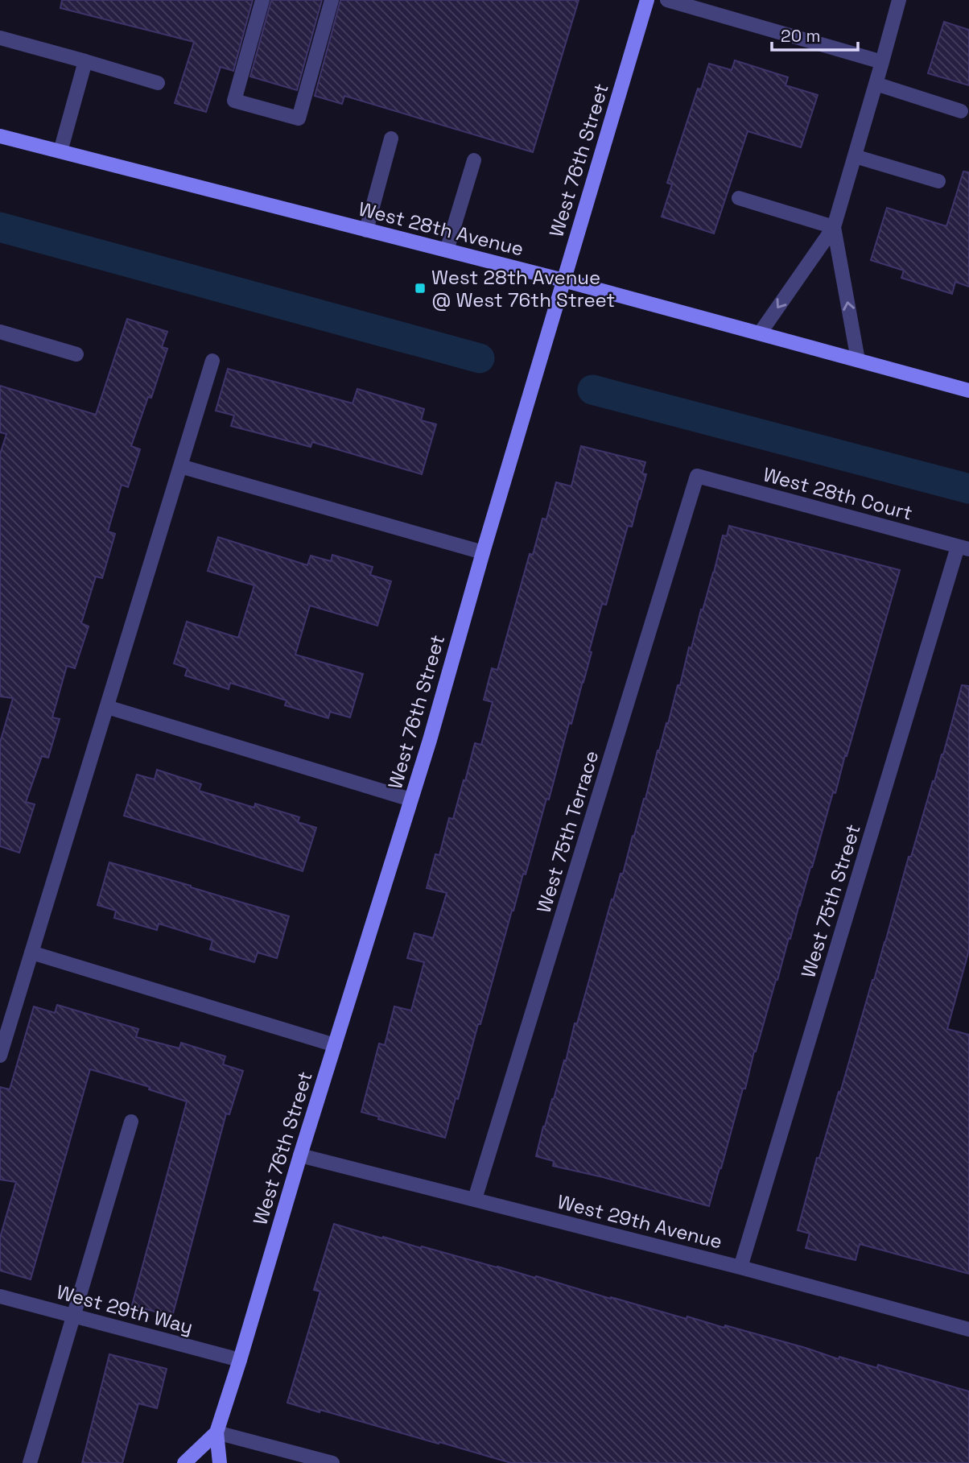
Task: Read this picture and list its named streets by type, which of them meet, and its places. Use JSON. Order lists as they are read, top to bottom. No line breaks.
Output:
{"streets":{"street":["West 76th Street","West 28th Avenue","West 28th Court","West 75th Terrace","West 75th Street","West 29th Avenue","West 29th Way"]},"crossings":[["West 76th Street","West 28th Avenue"],["West 76th Street","West 29th Avenue"],["West 76th Street","West 29th Way"],["West 28th Court","West 75th Terrace"],["West 28th Court","West 75th Street"],["West 75th Terrace","West 29th Avenue"],["West 75th Street","West 29th Avenue"]],"places":{"transit":["West 28th Avenue @ West 76th Street"]},"scale_bar":"20 m"}
